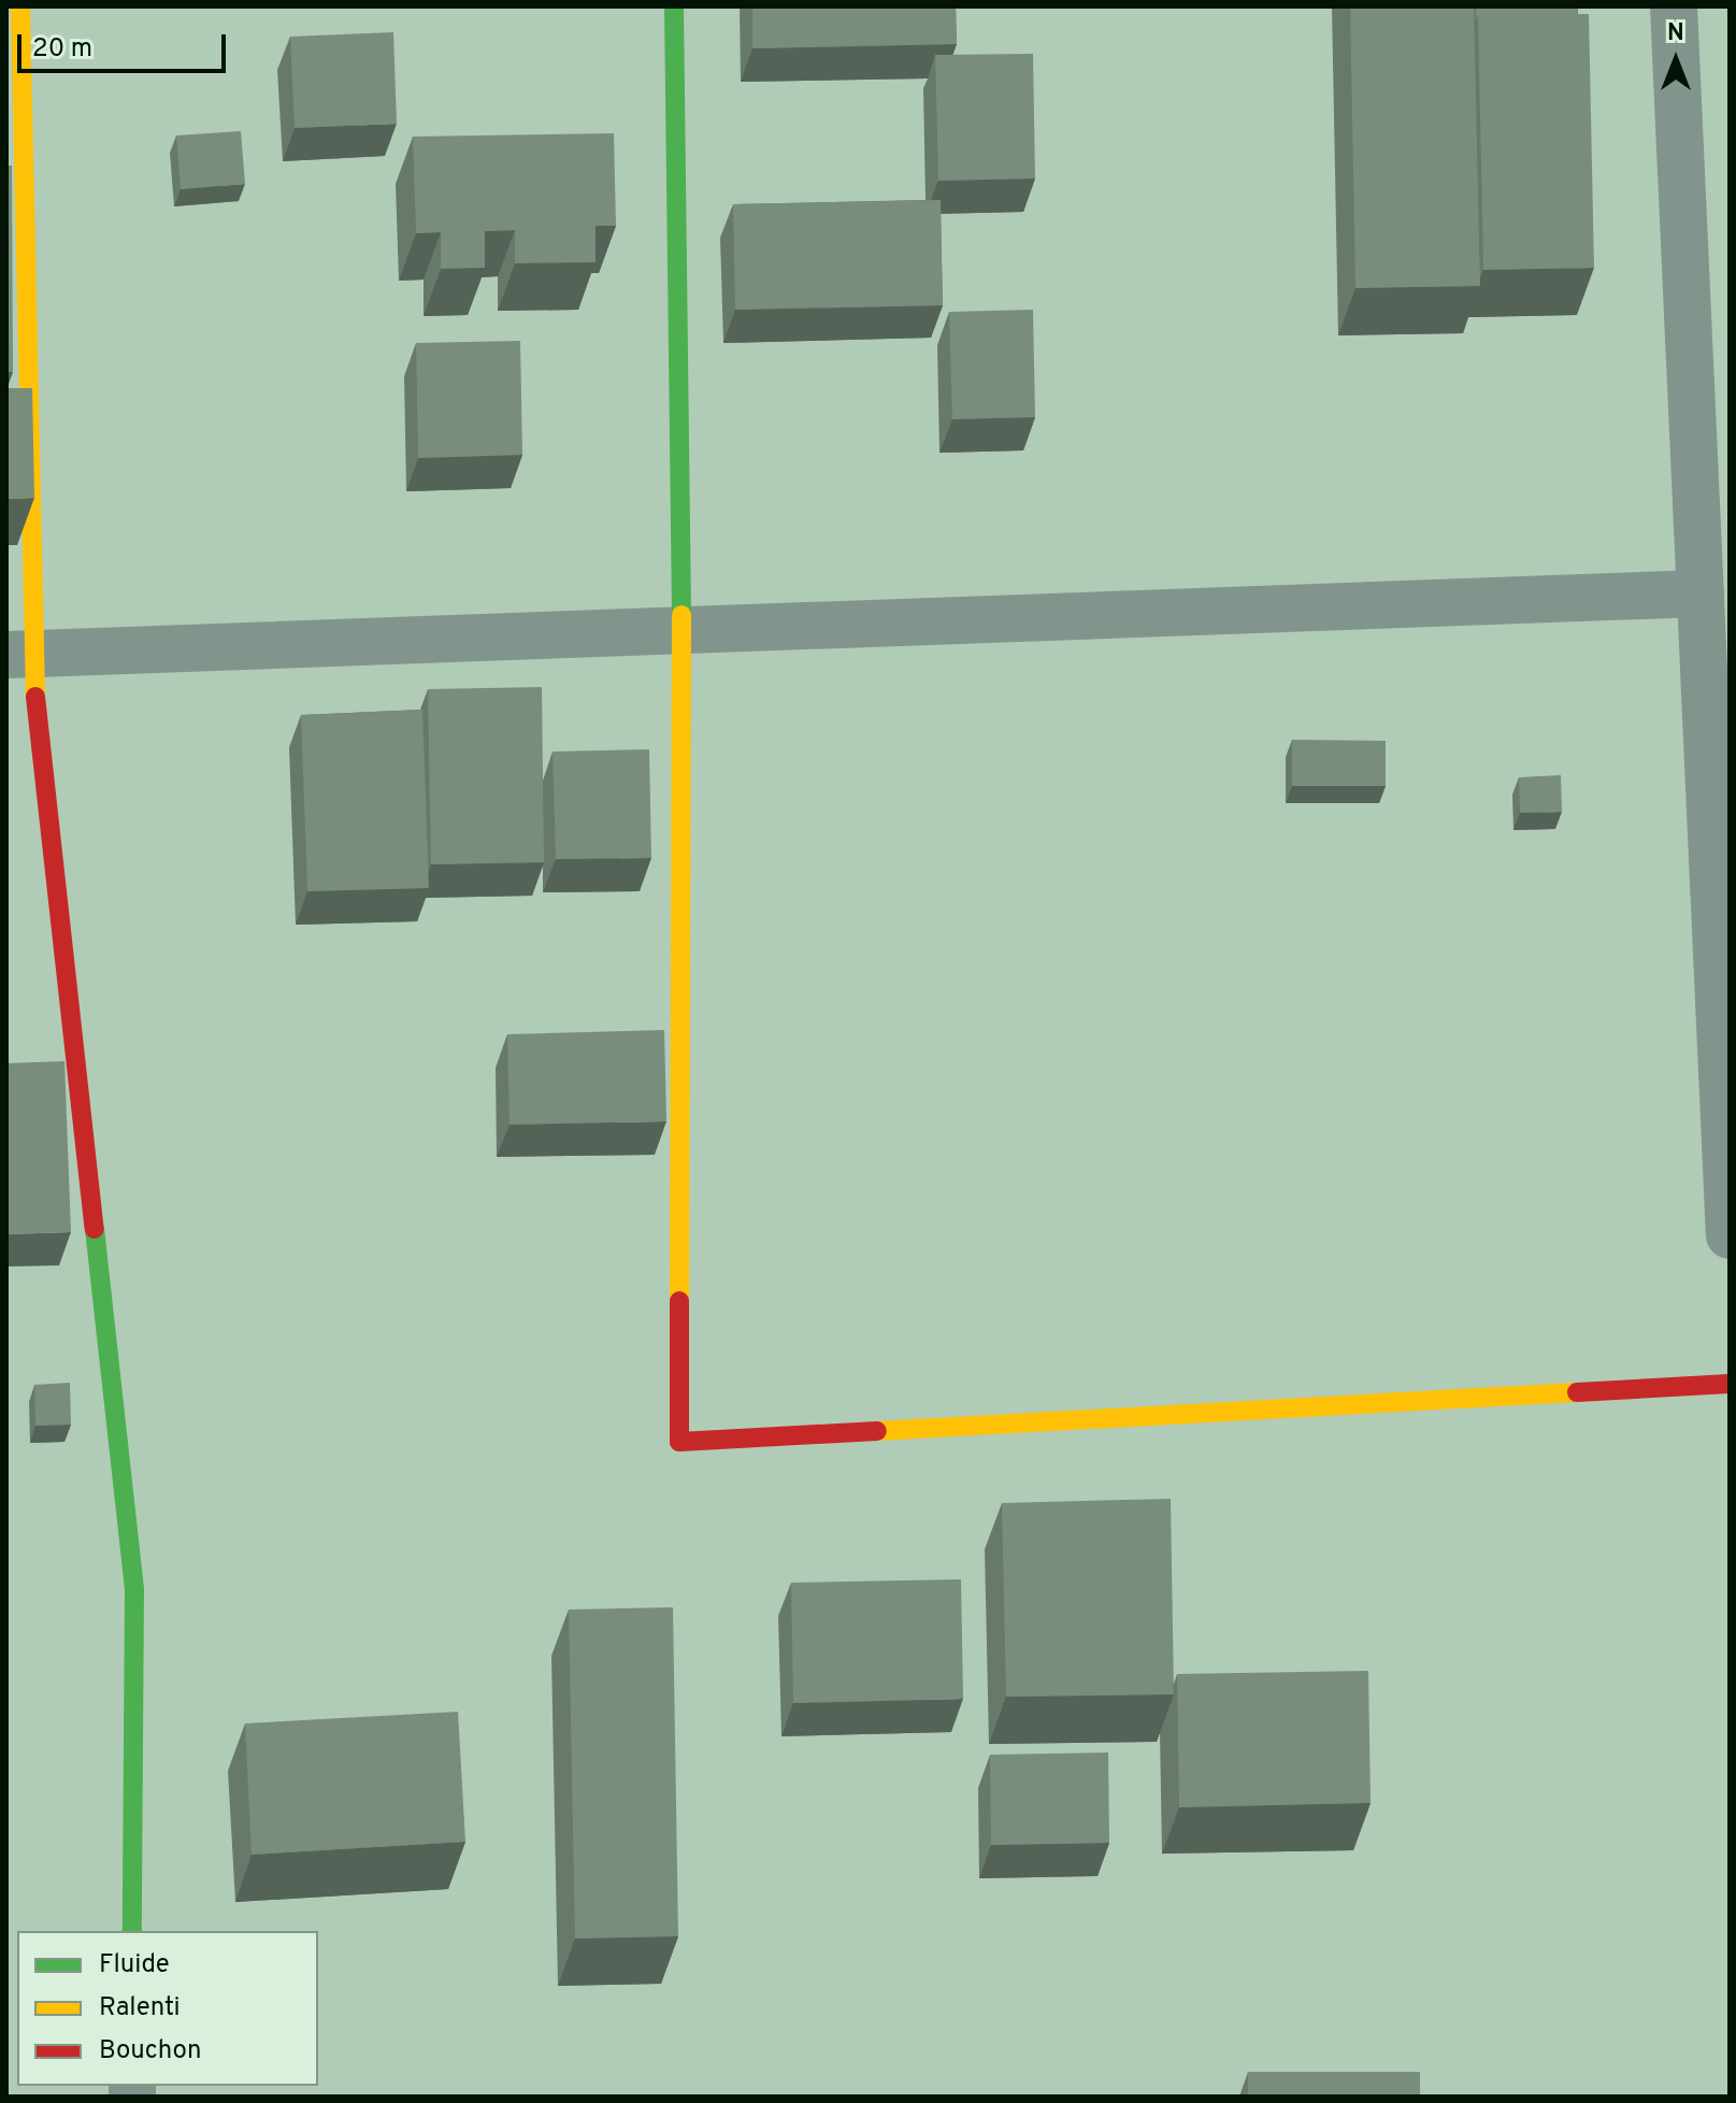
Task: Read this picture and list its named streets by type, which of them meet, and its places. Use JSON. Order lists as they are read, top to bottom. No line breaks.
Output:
{"legend":["Fluide","Ralenti","Bouchon"],"scale_bar":"20 m","north":"top"}
